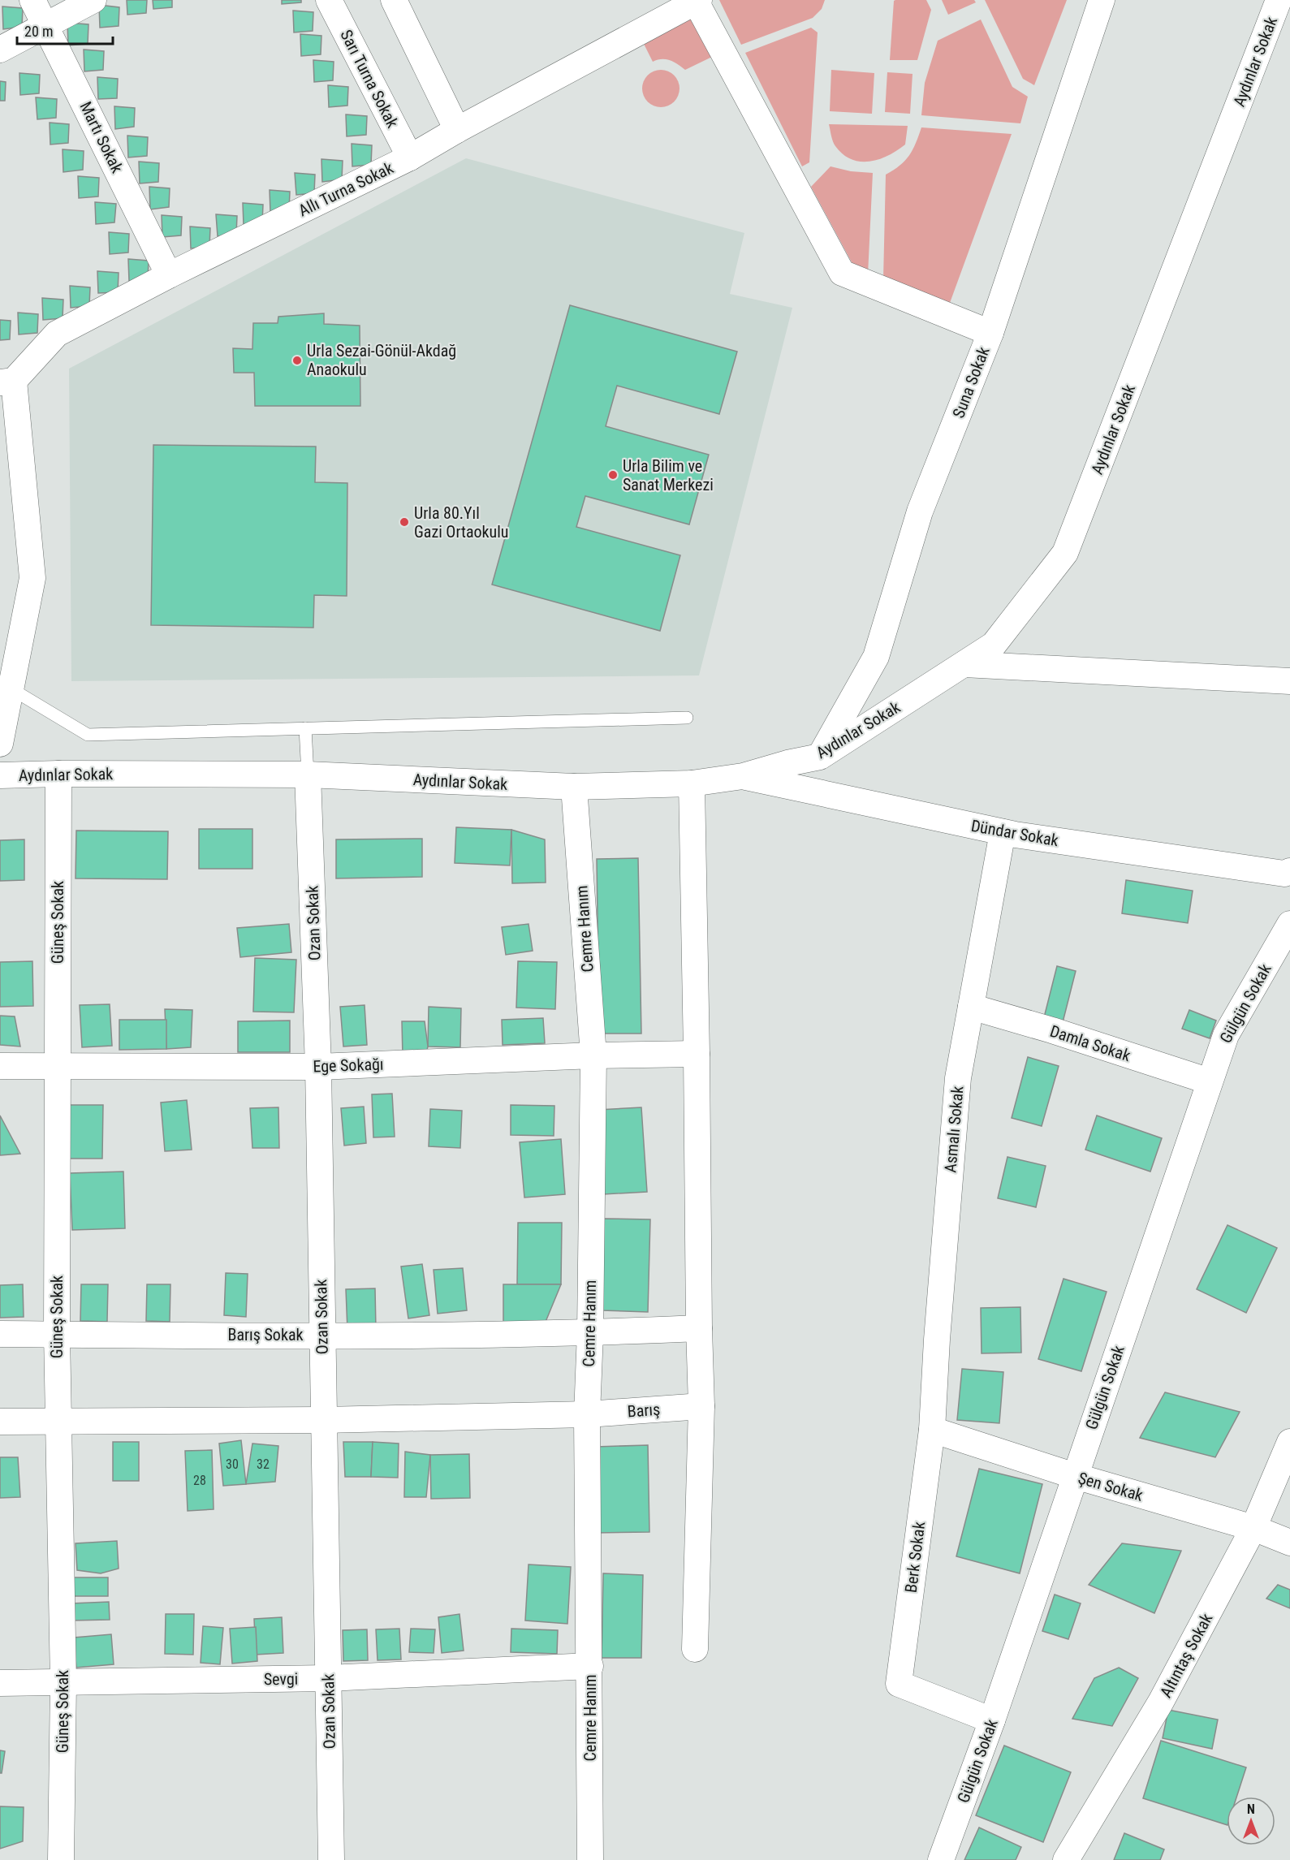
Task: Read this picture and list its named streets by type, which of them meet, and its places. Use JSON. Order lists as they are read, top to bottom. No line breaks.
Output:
{"streets":{"street":["Aydınlar Sokak","Sarı Turna Sokak","Martı Sokak","Allı Turna Sokak","Suna Sokak","Dündar Sokak","Güneş Sokak","Ozan Sokak","Cemre Hanım","Gülgün Sokak","Damla Sokak","Ege Sokağı","Asmalı Sokak","Barış Sokak","Barış","Şen Sokak","Berk Sokak","Altıntaş Sokak","Sevgi"]},"crossings":[["Aydınlar Sokak","Suna Sokak"],["Aydınlar Sokak","Dündar Sokak"],["Aydınlar Sokak","Güneş Sokak"],["Aydınlar Sokak","Ozan Sokak"],["Aydınlar Sokak","Cemre Hanım"],["Sarı Turna Sokak","Allı Turna Sokak"],["Martı Sokak","Allı Turna Sokak"],["Dündar Sokak","Asmalı Sokak"],["Güneş Sokak","Ege Sokağı"],["Güneş Sokak","Barış Sokak"],["Güneş Sokak","Sevgi"],["Ozan Sokak","Ege Sokağı"],["Ozan Sokak","Barış Sokak"],["Ozan Sokak","Sevgi"],["Cemre Hanım","Ege Sokağı"],["Cemre Hanım","Barış Sokak"],["Cemre Hanım","Barış"],["Cemre Hanım","Sevgi"],["Gülgün Sokak","Damla Sokak"],["Gülgün Sokak","Şen Sokak"],["Gülgün Sokak","Berk Sokak"],["Damla Sokak","Asmalı Sokak"],["Asmalı Sokak","Şen Sokak"],["Asmalı Sokak","Berk Sokak"],["Şen Sokak","Berk Sokak"],["Şen Sokak","Altıntaş Sokak"]],"places":["Urla Sezai-Gönül-Akdağ Anaokulu","Urla Bilim ve Sanat Merkezi","Urla 80.Yıl Gazi Ortaokulu"],"house_numbers":["30","32","28"],"scale_bar":"20 m","north":"top"}
